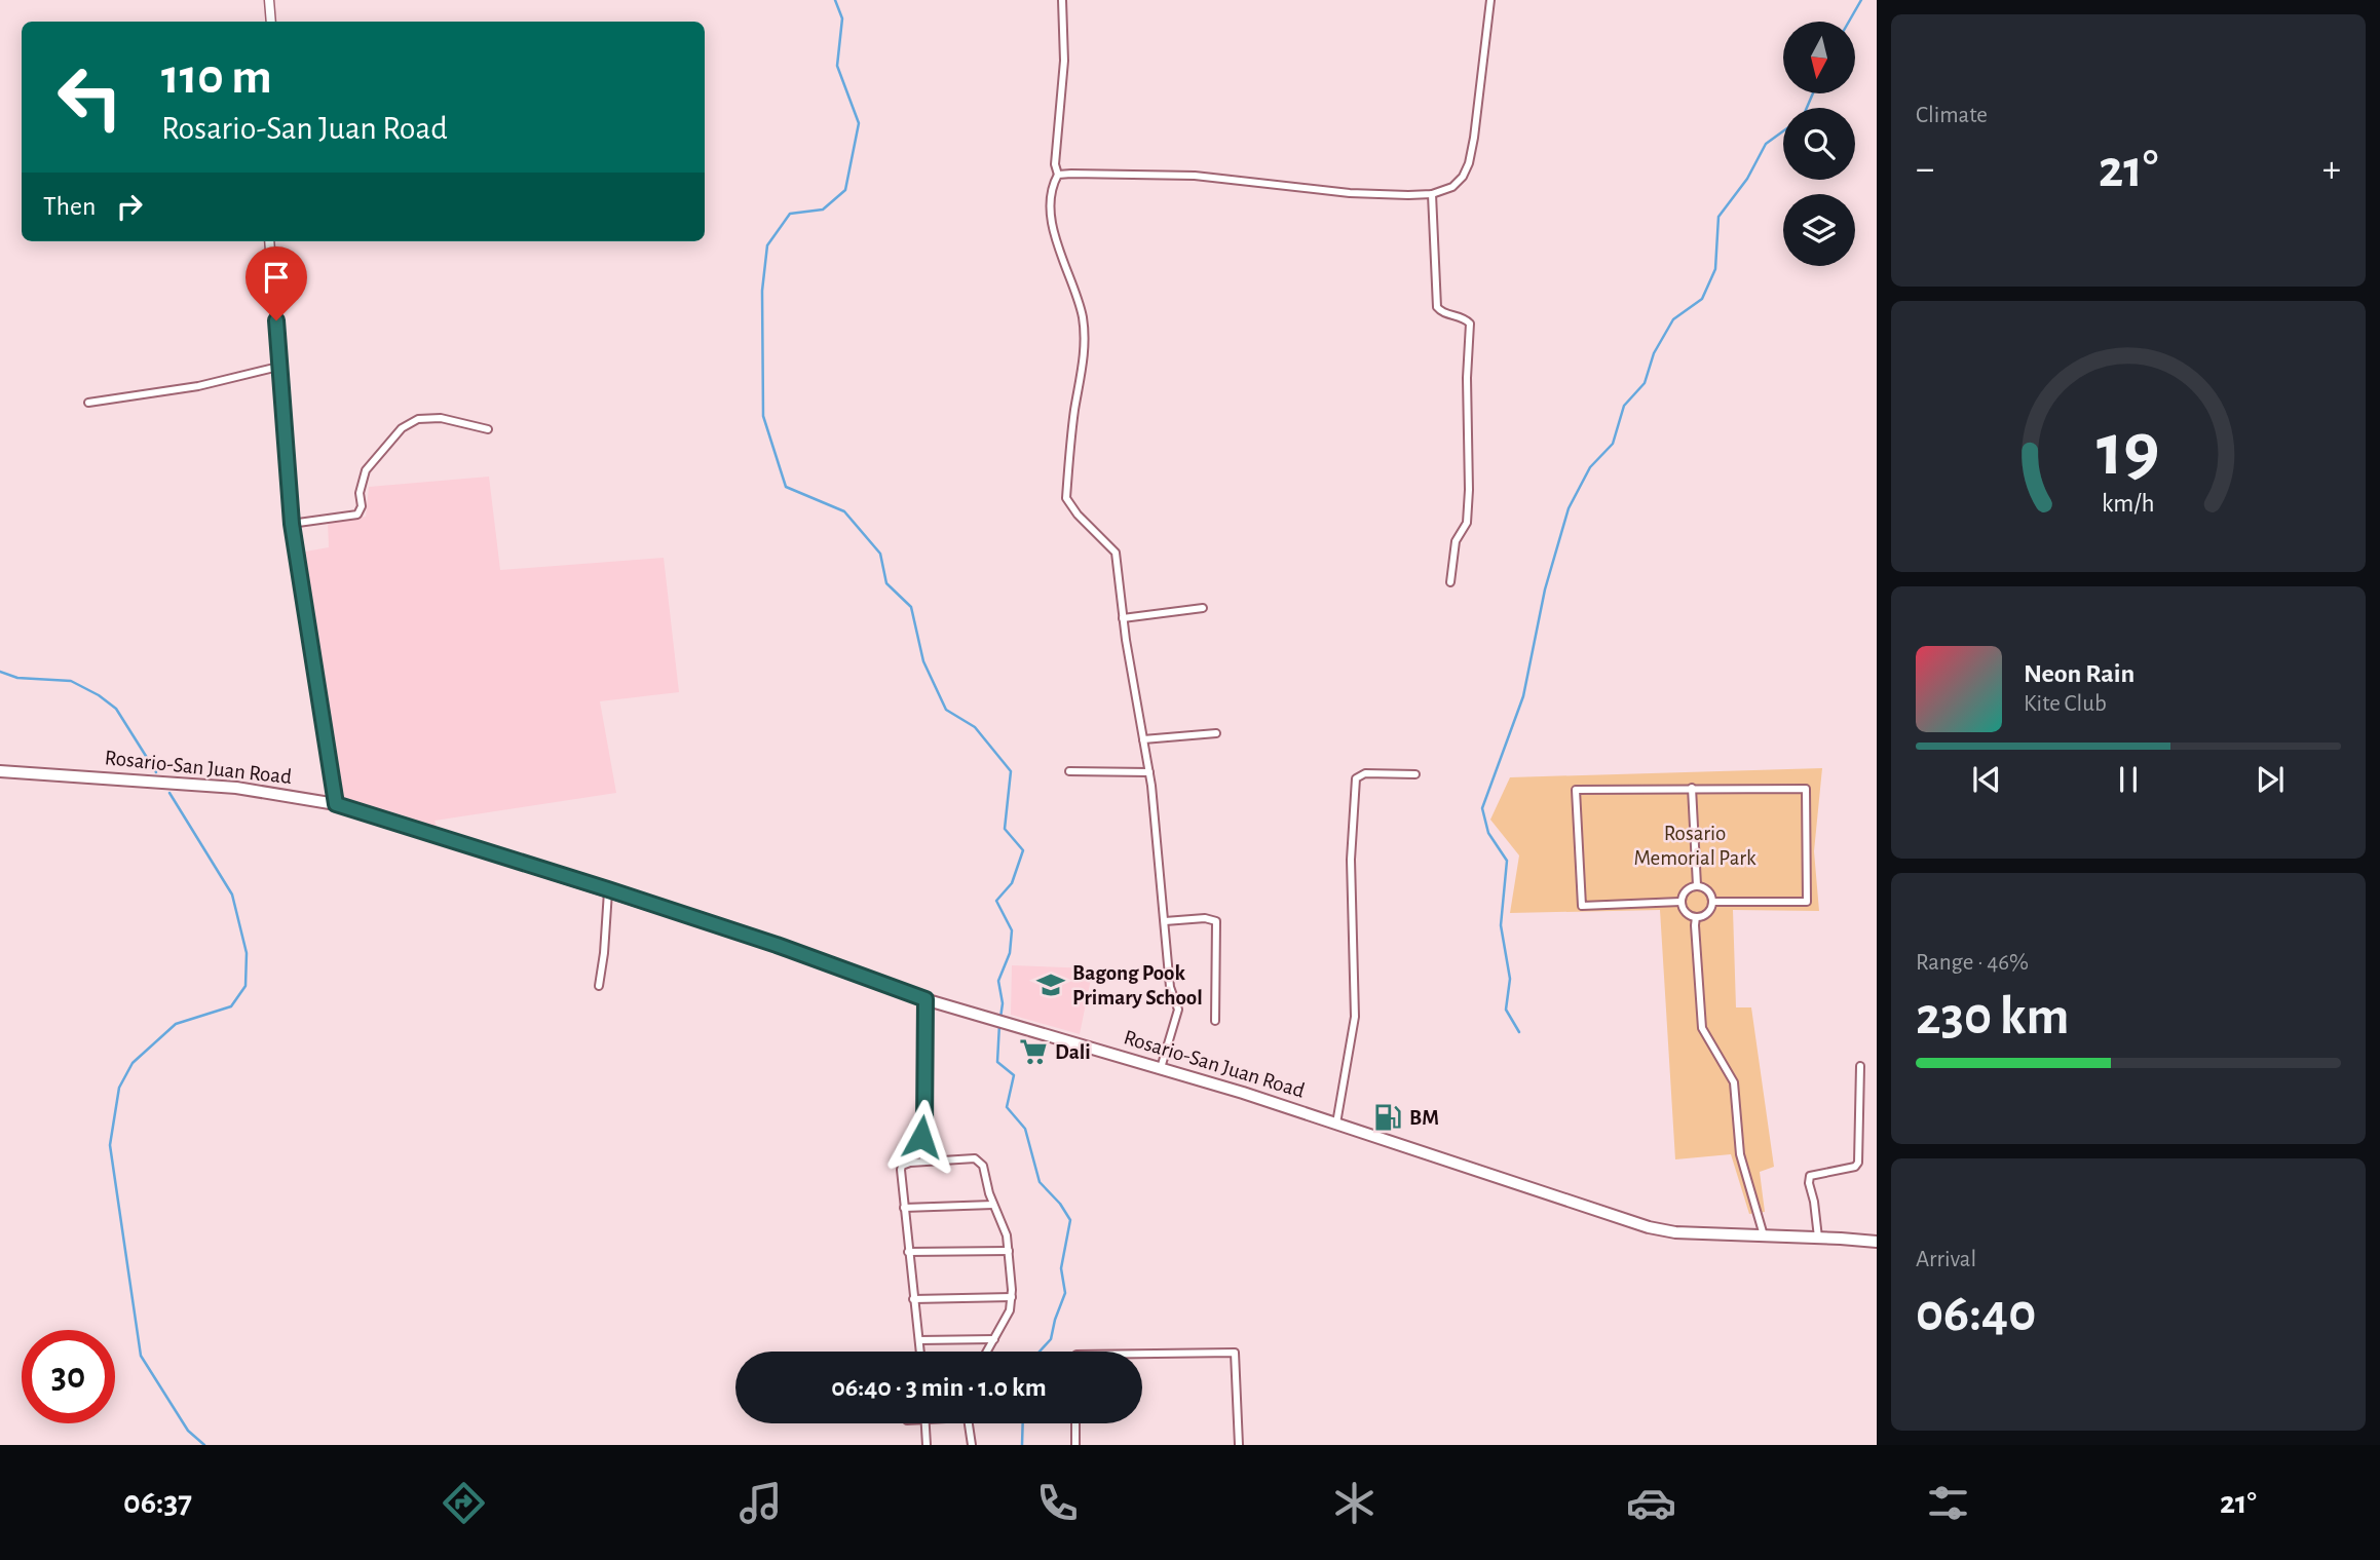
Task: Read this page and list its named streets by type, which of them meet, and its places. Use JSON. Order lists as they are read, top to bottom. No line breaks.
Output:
{"streets":{"main road":["Rosario-San Juan Road"]},"parks":["Rosario Memorial Park"],"places":{"school or university":["Bagong Pook Primary School"],"supermarket":["Dali"],"fuel station":["BM"]},"north":"bottom","page":{"tile":["Climate",["Range · 46%","230 km"],["Arrival","06:40"]],"turn":["110 m","Rosario-San Juan Road"],"heat":["−","21°","+"],"then":"Then","song":["Neon Rain","Kite Club"],"limit":"30","trip":"06:40 · 3 min · 1.0 km","tabs":["06:37","21°"],"gauge":["19","km/h"]}}
